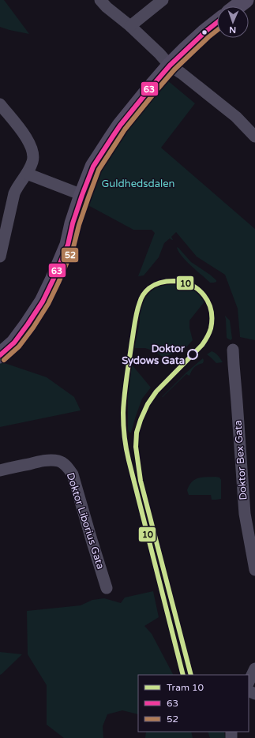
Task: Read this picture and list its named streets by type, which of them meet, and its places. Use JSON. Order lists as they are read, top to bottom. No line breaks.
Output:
{"streets":{"street":["Doktor Bex Gata","Doktor Liborius Gata"]},"parks":["Guldhedsdalen"],"places":["Doktor Sydows Gata"],"lines":["transit line 63","transit line 52","tram line 10"],"legend":["Tram 10","63","52"],"north":"bottom"}
